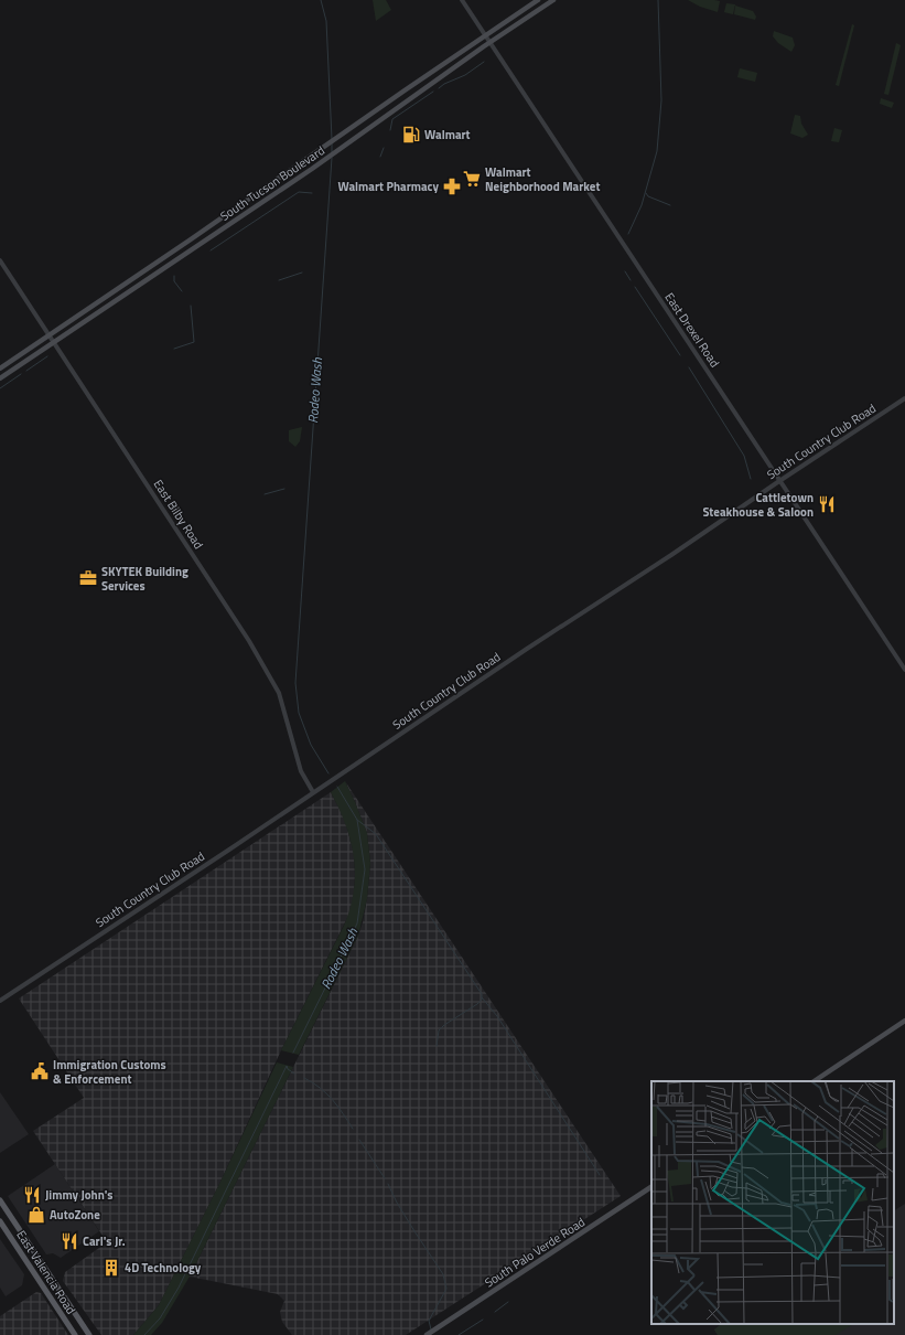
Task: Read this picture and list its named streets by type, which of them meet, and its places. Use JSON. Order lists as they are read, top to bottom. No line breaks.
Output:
{"streets":{"main road":["South Tucson Boulevard","South Palo Verde Road","East Valencia Road"],"street":["East Drexel Road","South Country Club Road","East Bilby Road"]},"crossings":[["South Tucson Boulevard","East Drexel Road"],["South Tucson Boulevard","East Bilby Road"],["East Drexel Road","South Country Club Road"],["South Country Club Road","East Bilby Road"]],"water":["Rodeo Wash"],"places":{"fuel station":["Walmart"],"supermarket":["Walmart Neighborhood Market"],"pharmacy":["Walmart Pharmacy"],"restaurant":["Cattletown Steakhouse & Saloon","Jimmy John's","Carl's Jr."],"office":["SKYTEK Building Services"],"public building":["Immigration Customs & Enforcement"],"shop":["AutoZone"],"building":["4D Technology"]}}
